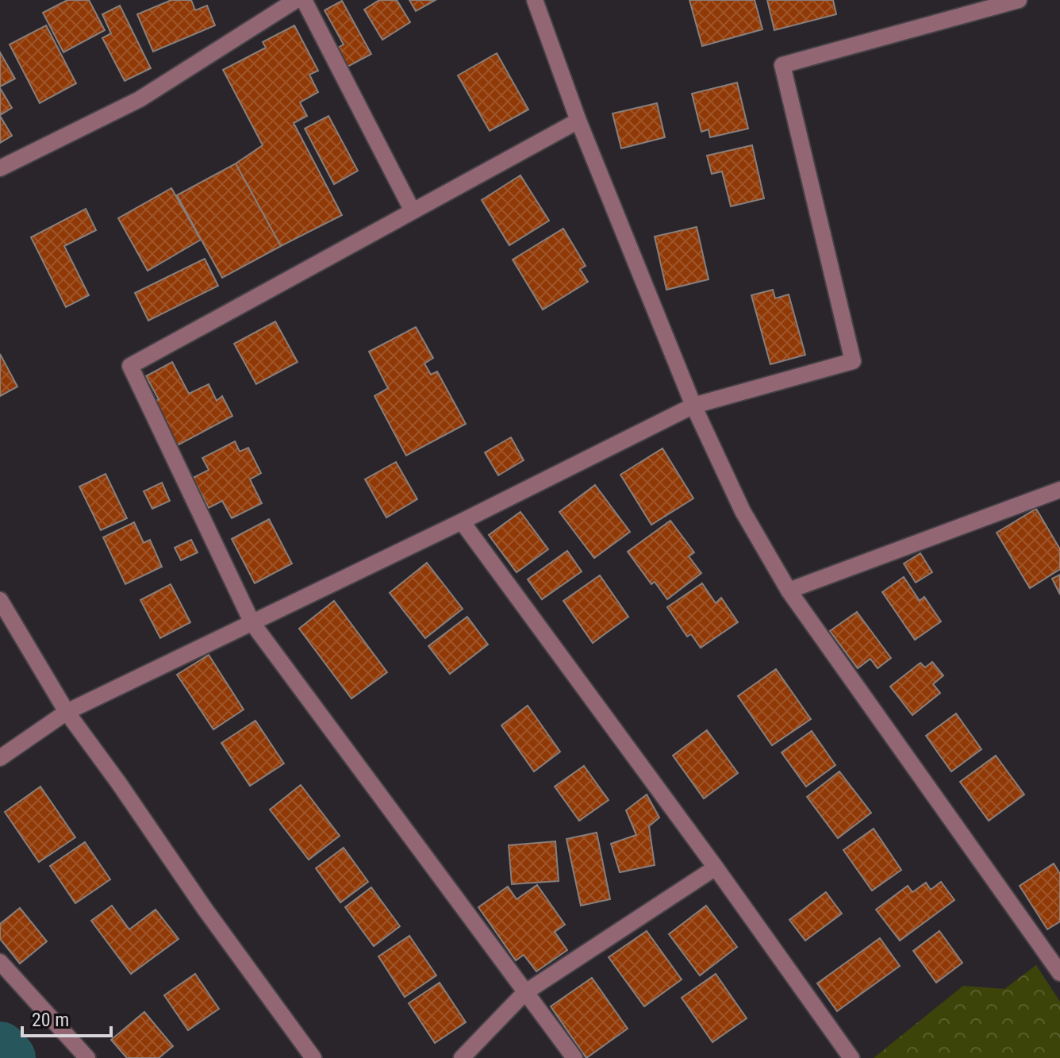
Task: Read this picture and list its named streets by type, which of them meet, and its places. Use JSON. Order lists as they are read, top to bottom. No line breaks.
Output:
{"scale_bar":"20 m"}
